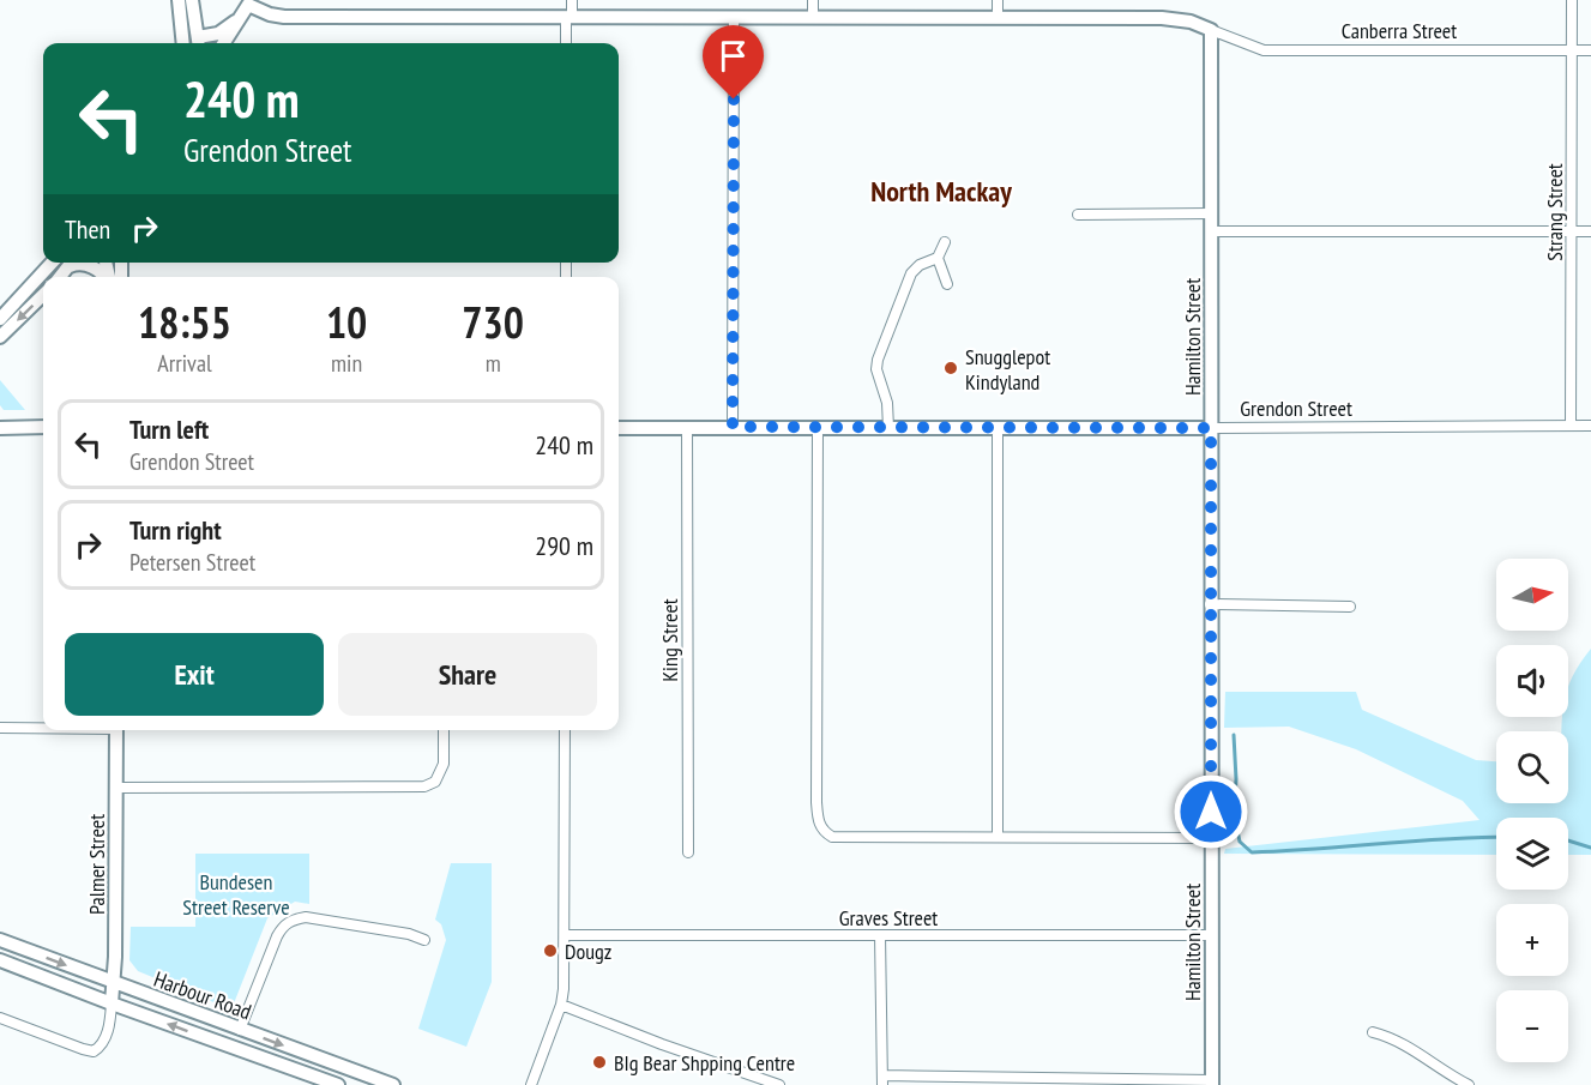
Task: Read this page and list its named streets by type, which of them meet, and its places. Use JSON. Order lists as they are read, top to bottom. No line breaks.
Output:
{"streets":{"street":["Canberra Street","Strang Street","Hamilton Street","Grendon Street","King Street","Palmer Street","Graves Street","Harbour Road"]},"crossings":[["Canberra Street","Strang Street"],["Canberra Street","Hamilton Street"],["Strang Street","Grendon Street"],["Hamilton Street","Grendon Street"],["Hamilton Street","Graves Street"],["Grendon Street","King Street"],["Palmer Street","Harbour Road"]],"districts":["North Mackay"],"parks":["Bundesen Street Reserve"],"places":["Snugglepot Kindyland","Dougz","BIg Bear Shpping Centre"],"north":"right","page":{"turn":["240 m","Grendon Street"],"then":"Then","eta":["18:55","Arrival","10","min","730","m"],"list":[{"name":"Turn left","note":"Grendon Street","value":"240 m"},{"name":"Turn right","note":"Petersen Street","value":"290 m"}],"map_buttons":["+","−"],"buttons":["Exit","Share"]}}
